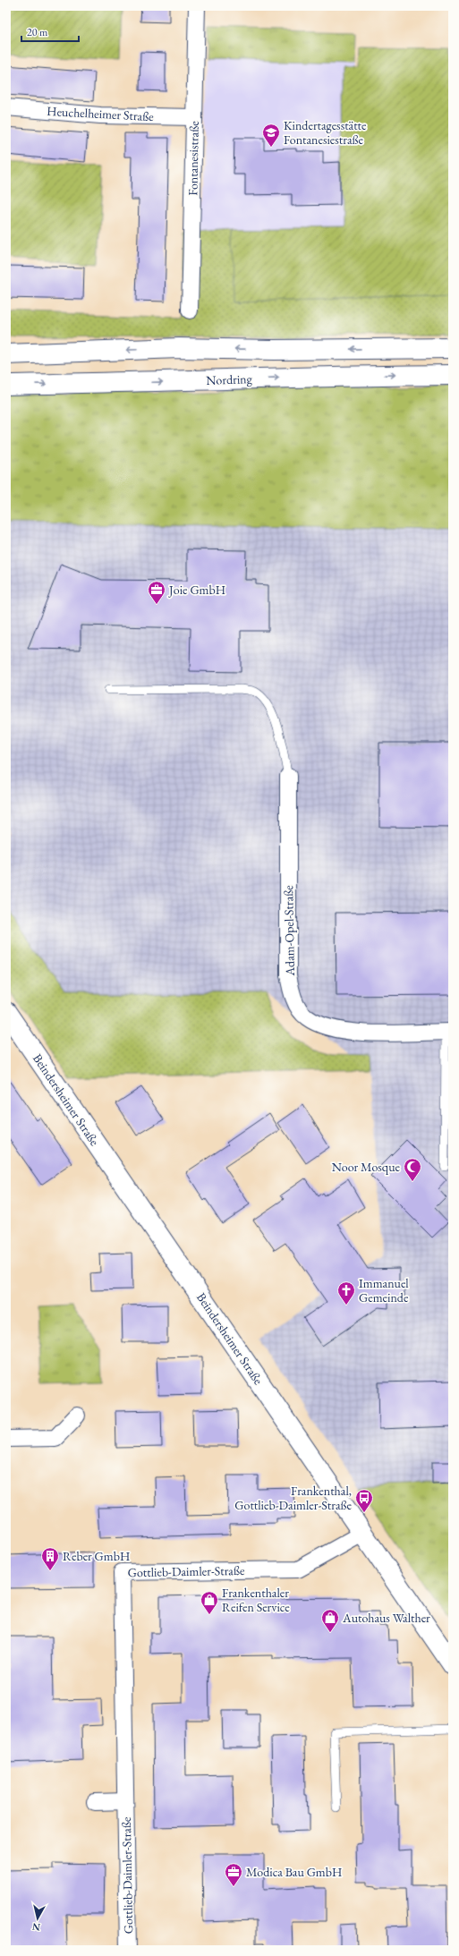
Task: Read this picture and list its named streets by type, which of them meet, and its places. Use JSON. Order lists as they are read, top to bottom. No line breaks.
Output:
{"streets":{"main road":["Nordring","Beindersheimer Straße"],"street":["Heuchelheimer Straße","Fontanesistraße","Adam-Opel-Straße","Gottlieb-Daimler-Straße"]},"crossings":[["Heuchelheimer Straße","Fontanesistraße"],["Beindersheimer Straße","Gottlieb-Daimler-Straße"]],"places":{"school or university":["Kindertagesstätte Fontanesiestraße"],"office":["Joie GmbH","Modica Bau GmbH"],"mosque":["Noor Mosque"],"church":["Immanuel Gemeinde"],"bus stop":["Frankenthal, Gottlieb-Daimler-Straße"],"building":["Reber GmbH"],"shop":["Frankenthaler Reifen Service","Autohaus Walther"]},"scale_bar":"20 m","north":"bottom"}
